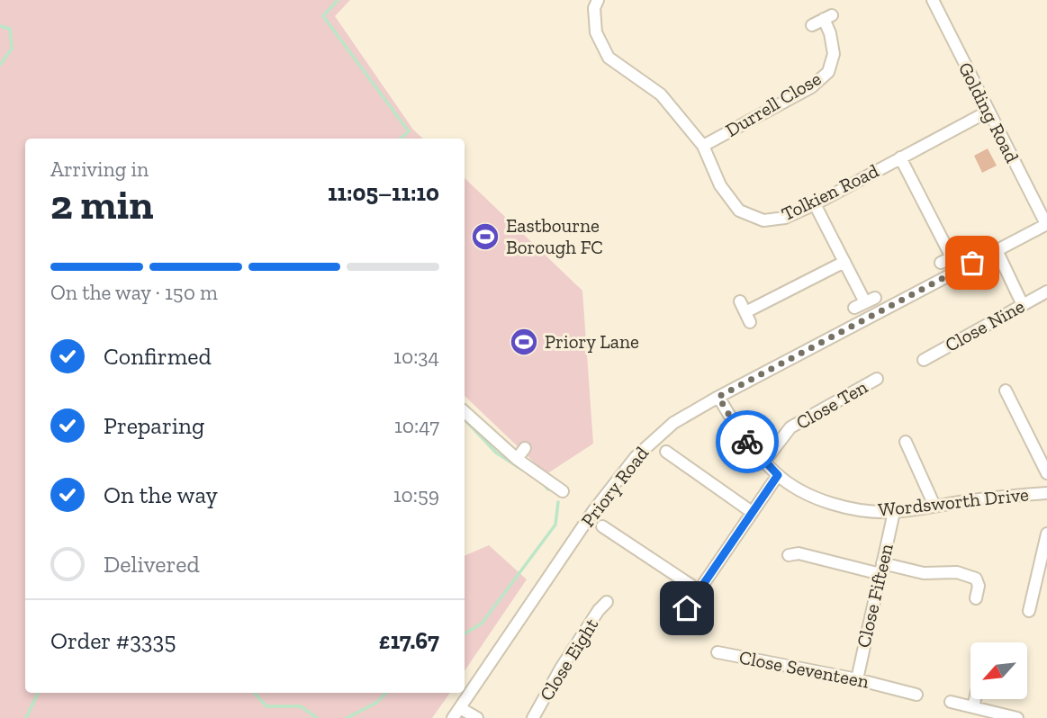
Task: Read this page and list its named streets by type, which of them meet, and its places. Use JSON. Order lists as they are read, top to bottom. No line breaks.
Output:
{"streets":{"street":["Durrell Close","Golding Road","Tolkien Road","Close Nine","Close Ten","Priory Road","Wordsworth Drive","Close Fifteen","Close Eight","Close Seventeen"]},"crossings":[["Durrell Close","Tolkien Road"],["Golding Road","Tolkien Road"],["Golding Road","Priory Road"],["Close Ten","Wordsworth Drive"],["Priory Road","Wordsworth Drive"],["Wordsworth Drive","Close Fifteen"],["Close Fifteen","Close Seventeen"]],"places":{"sports":["Eastbourne Borough FC","Priory Lane"]},"north":"bottom left","page":{"heading":["2 min","Arriving in","11:05–11:10"],"panel":["Order #3335","£17.67"],"bar":"On the way · 150 m","list":[["Confirmed","10:34"],["Preparing","10:47"],["On the way","10:59"],"Delivered"]}}
